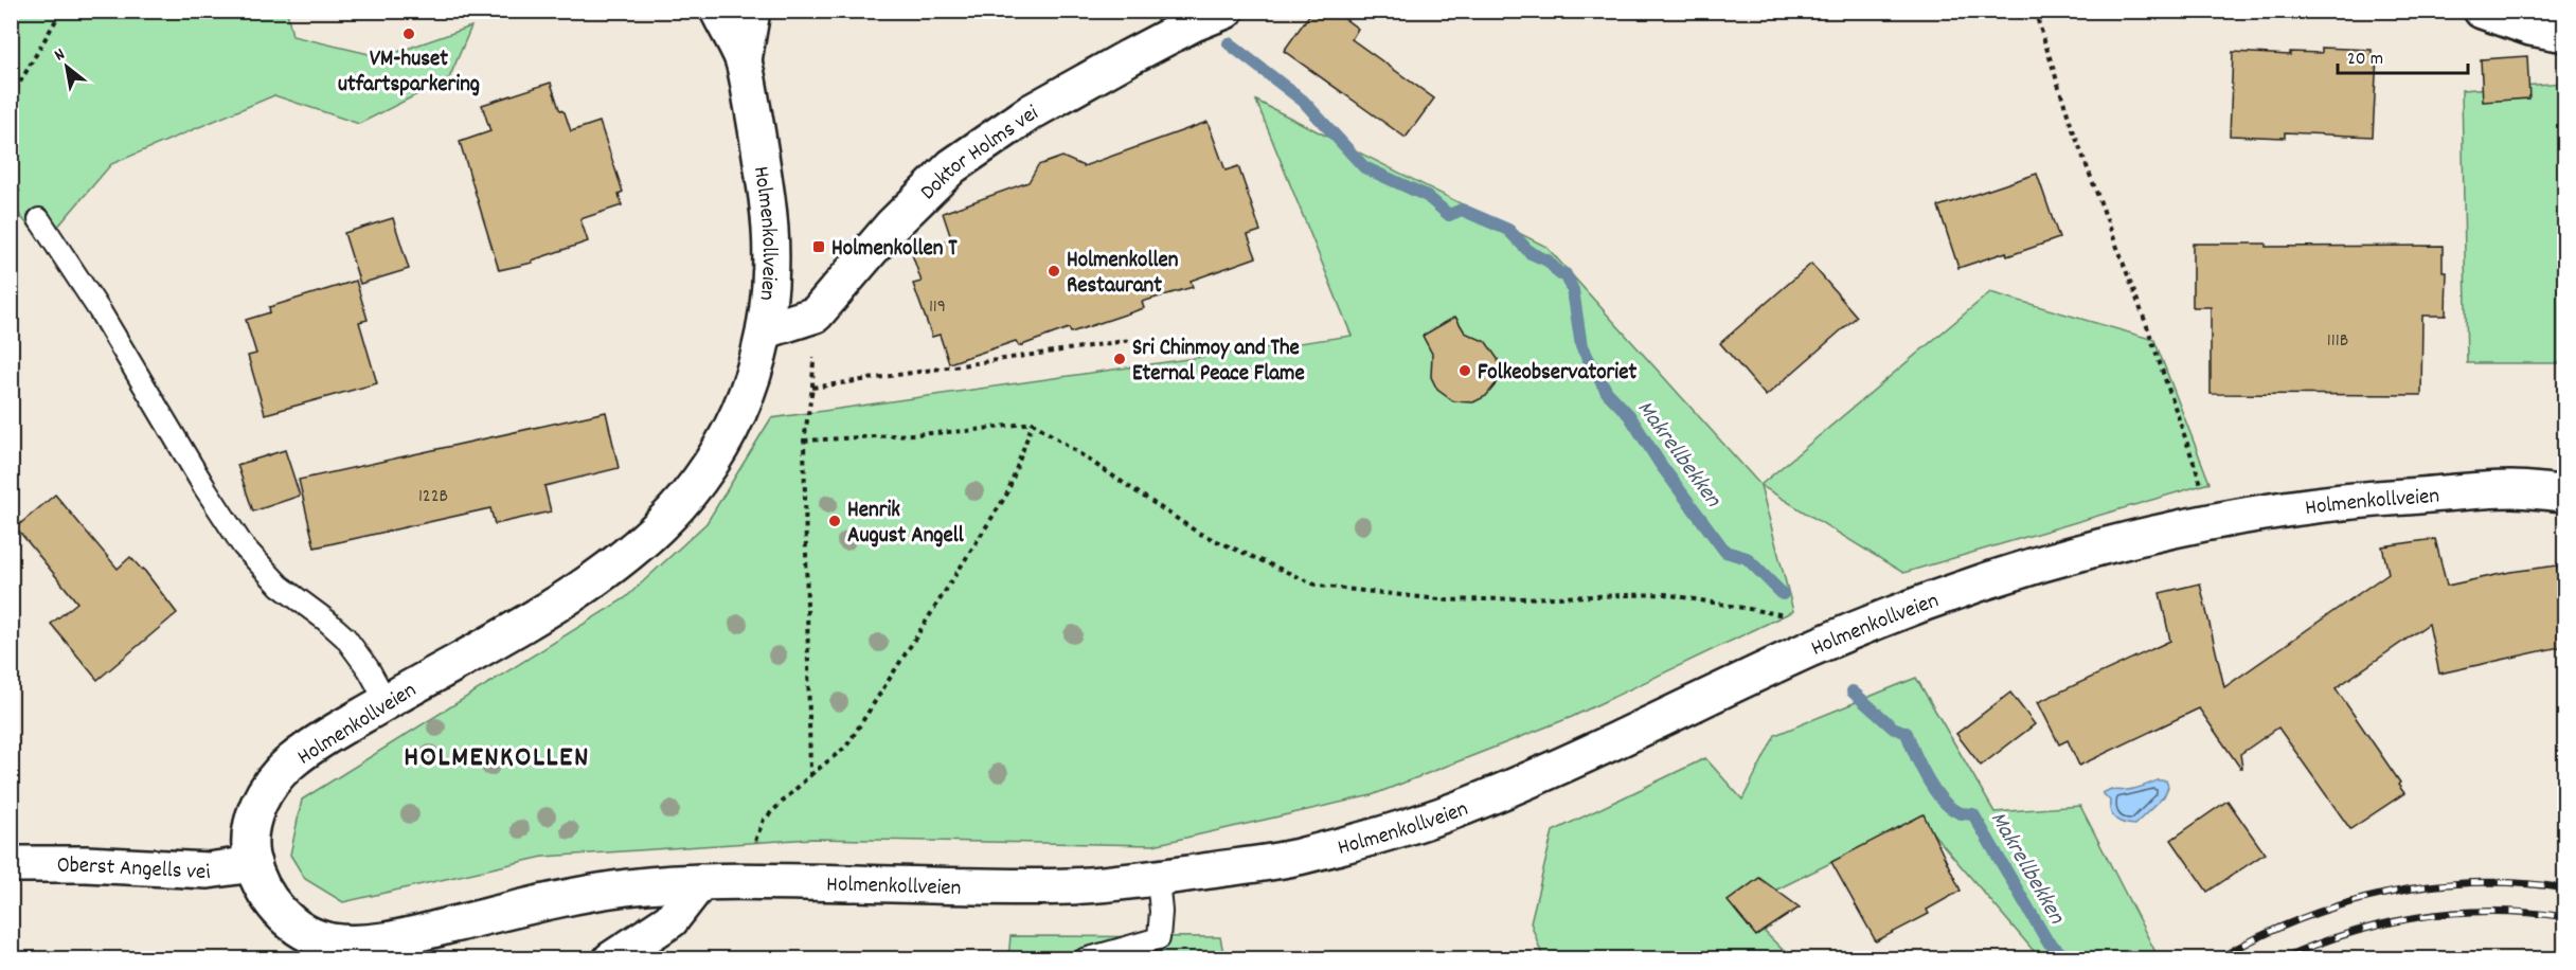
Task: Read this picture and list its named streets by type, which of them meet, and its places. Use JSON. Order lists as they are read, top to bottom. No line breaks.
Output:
{"streets":{"main road":["Doktor Holms vei","Holmenkollveien","Oberst Angells vei"]},"crossings":[["Holmenkollveien","Oberst Angells vei"]],"districts":["HOLMENKOLLEN"],"water":["Makrellbekken"],"places":{"other":["VM-huset utfartsparkering","Holmenkollen Restaurant","Sri Chinmoy and The Eternal Peace Flame","Folkeobservatoriet","Henrik August Angell"],"transit":["Holmenkollen T"]},"house_numbers":["119","111B","122B"],"scale_bar":"20 m","north":"top left"}
